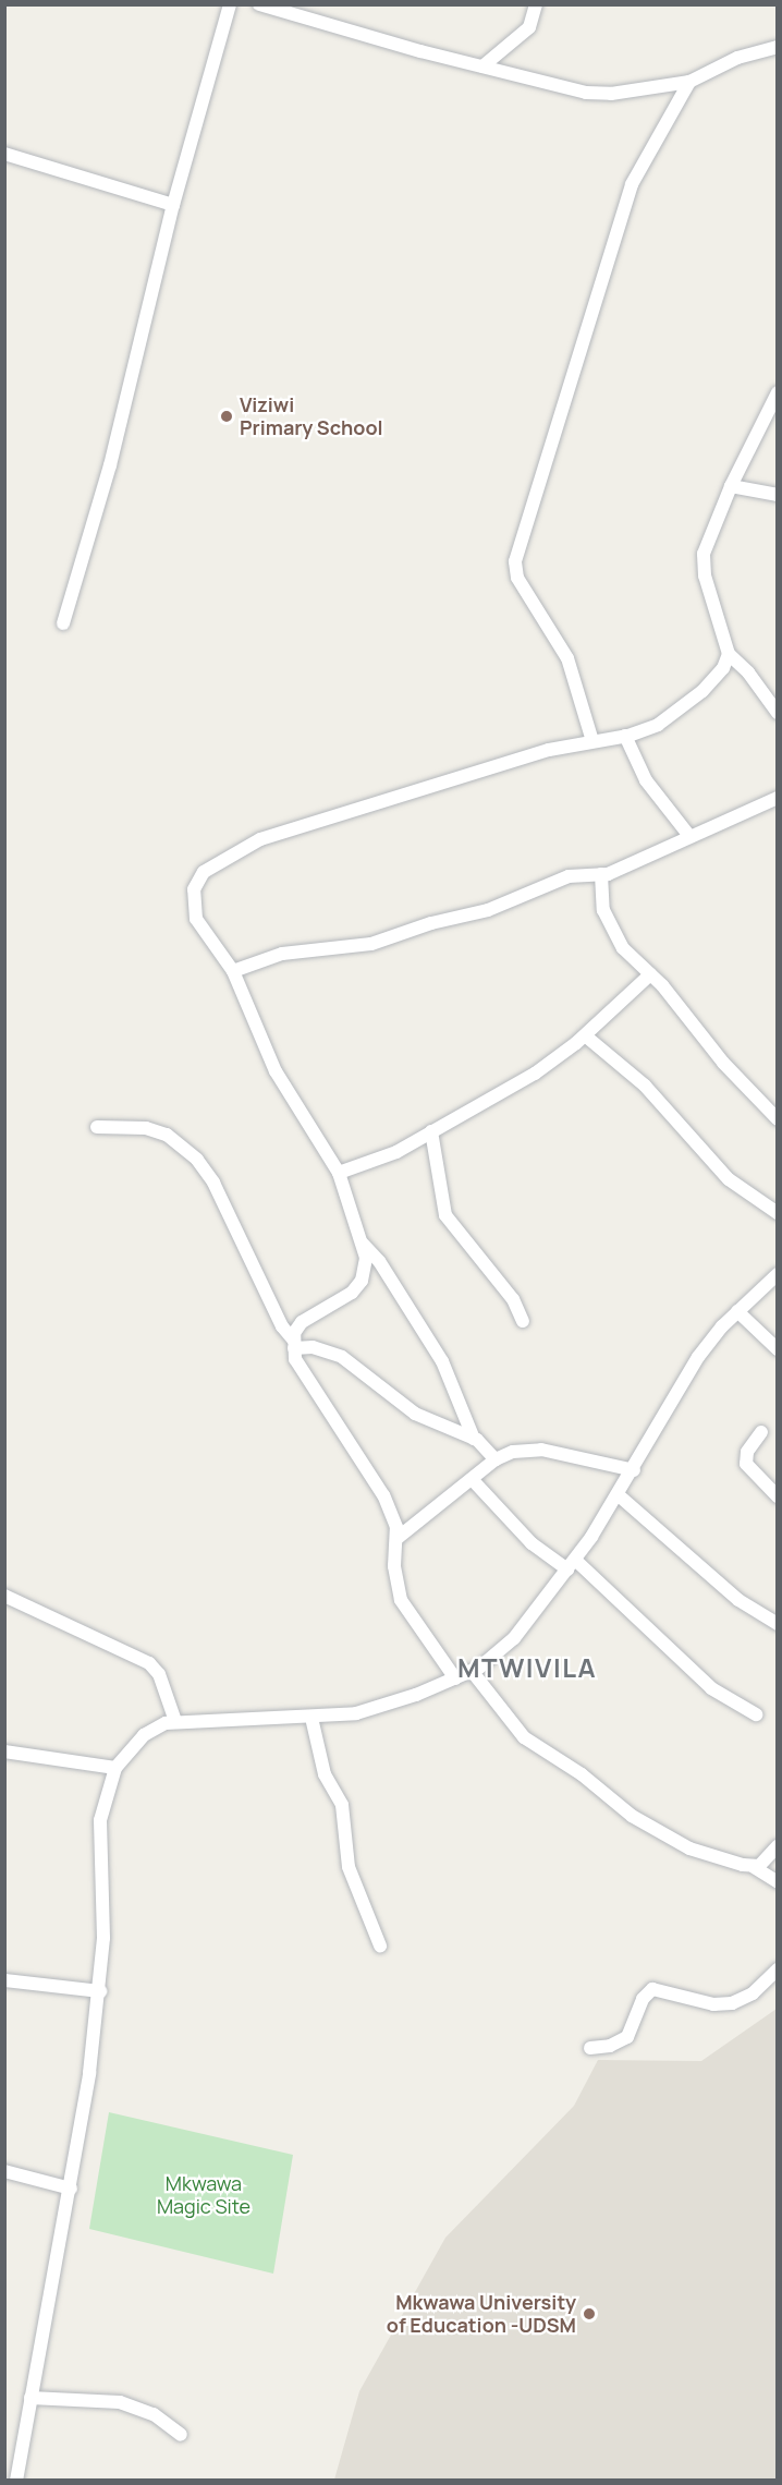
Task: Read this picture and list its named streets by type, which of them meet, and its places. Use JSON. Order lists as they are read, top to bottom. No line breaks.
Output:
{"districts":["MTWIVILA"],"parks":["Mkwawa Magic Site"],"places":["Viziwi Primary School","Mkwawa University of Education -UDSM"]}
